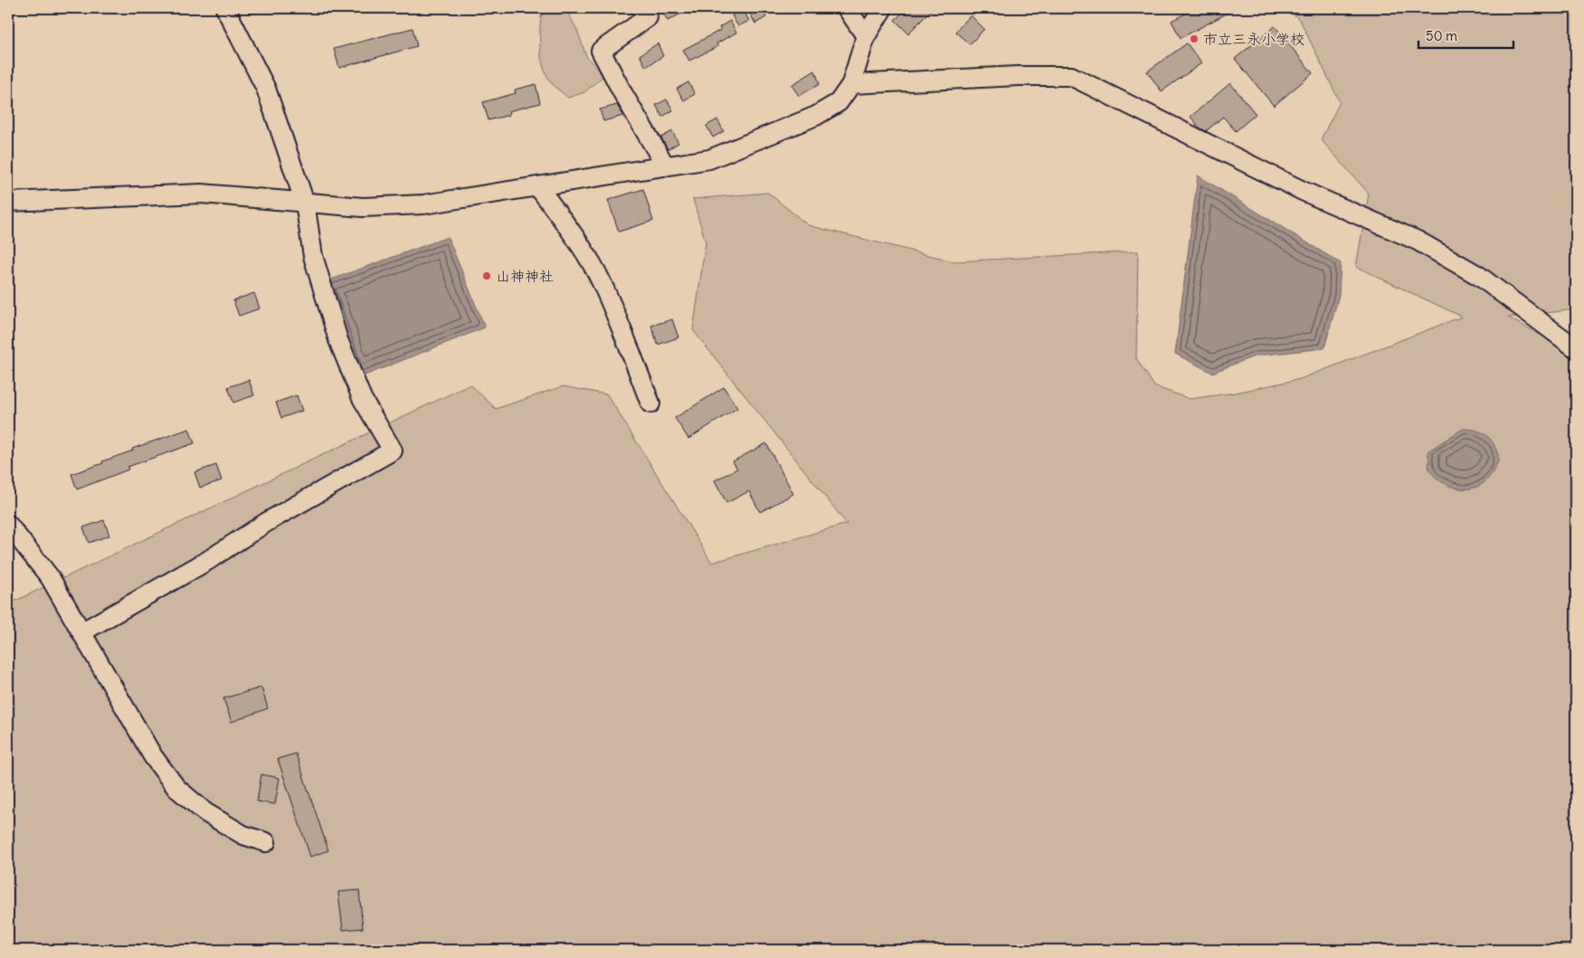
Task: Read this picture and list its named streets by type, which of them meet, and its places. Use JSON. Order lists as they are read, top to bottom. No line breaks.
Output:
{"places":["市立三永小学校","山神神社"],"scale_bar":"50 m"}
